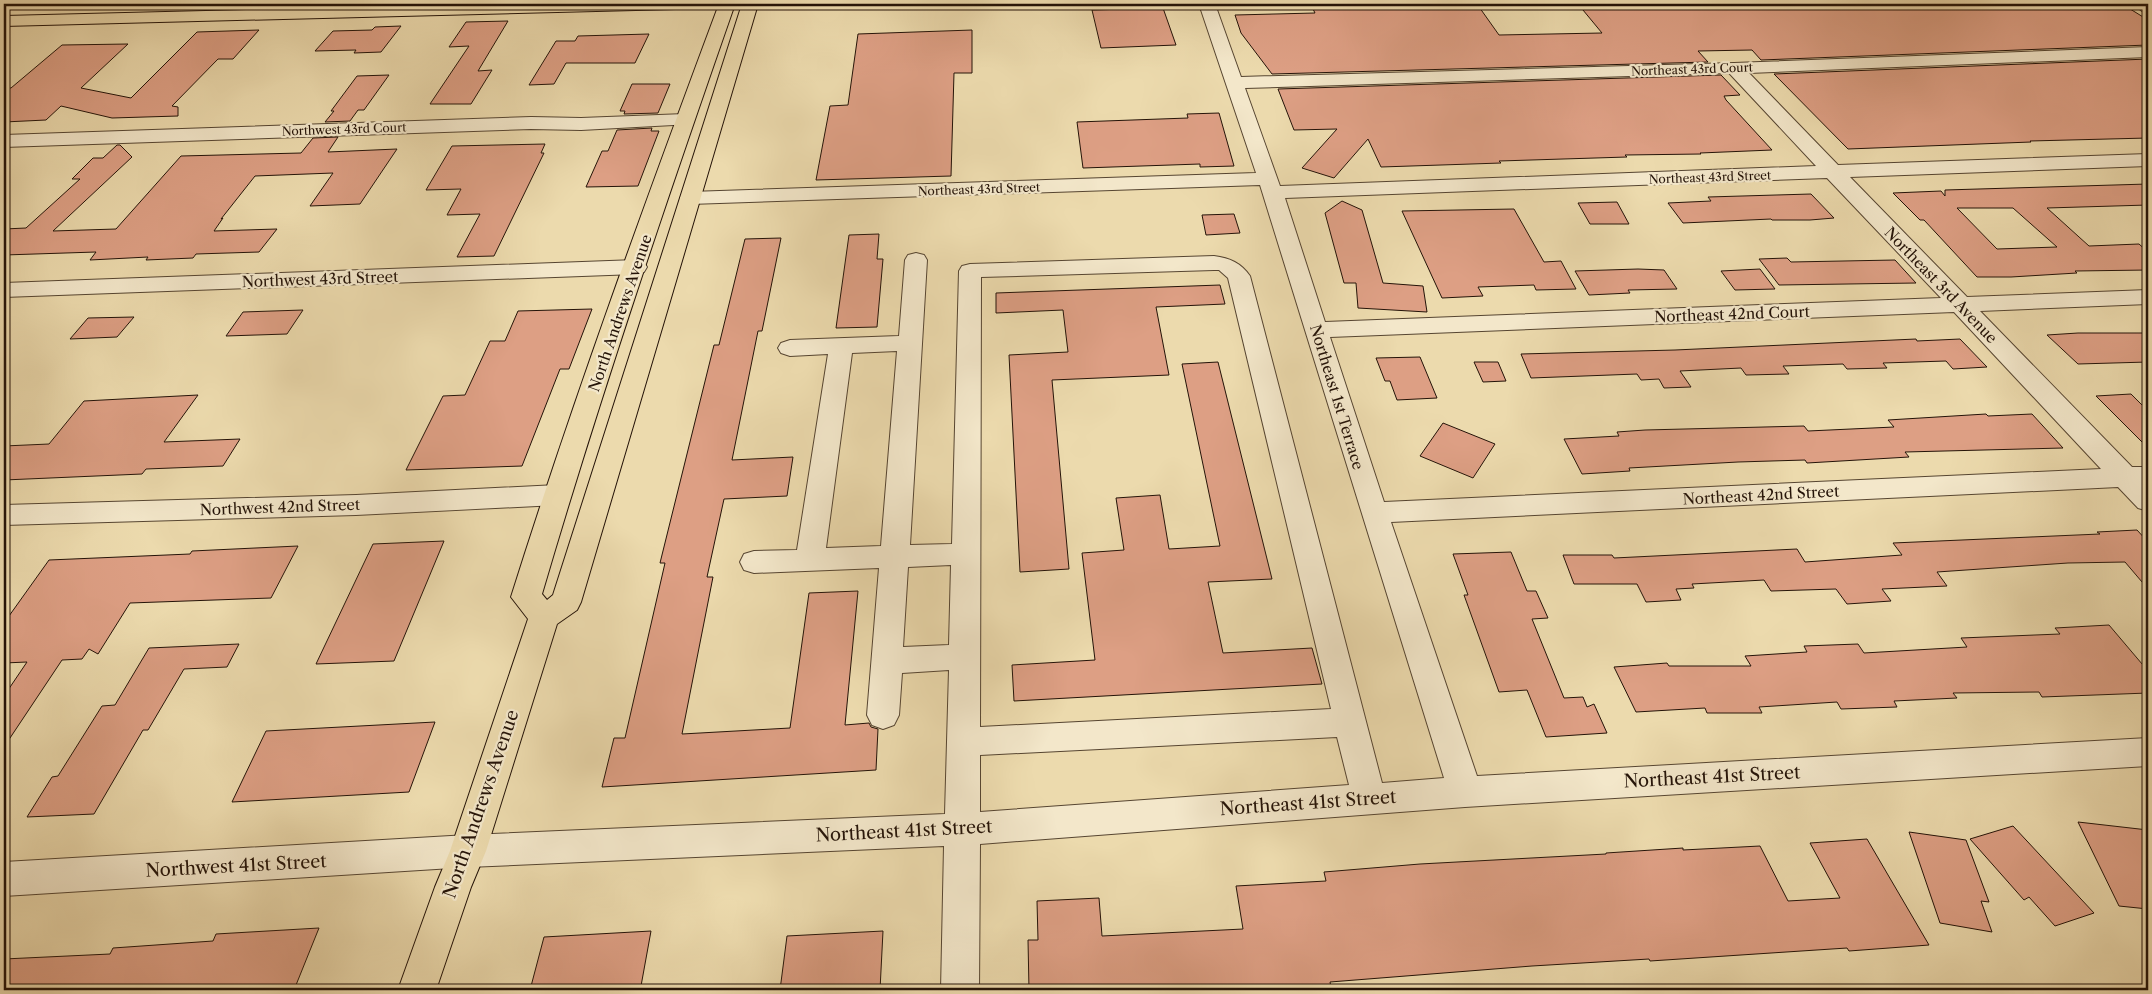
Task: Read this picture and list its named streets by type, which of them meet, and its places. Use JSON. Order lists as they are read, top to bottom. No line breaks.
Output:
{"streets":{"main road":["North Andrews Avenue"],"street":["Northeast 43rd Court","Northwest 43rd Court","Northeast 43rd Street","Northwest 43rd Street","Northeast 3rd Avenue","Northeast 42nd Court","Northeast 1st Terrace","Northeast 42nd Street","Northwest 42nd Street","Northeast 41st Street","Northwest 41st Street"]},"crossings":[["Northeast 43rd Court","Northeast 3rd Avenue"],["Northeast 43rd Court","Northeast 1st Terrace"],["Northwest 43rd Court","North Andrews Avenue"],["Northeast 43rd Street","Northeast 3rd Avenue"],["Northeast 43rd Street","North Andrews Avenue"],["Northeast 43rd Street","Northeast 1st Terrace"],["Northwest 43rd Street","North Andrews Avenue"],["Northeast 3rd Avenue","Northeast 42nd Court"],["Northeast 3rd Avenue","Northeast 42nd Street"],["North Andrews Avenue","Northwest 42nd Street"],["North Andrews Avenue","Northeast 41st Street"],["North Andrews Avenue","Northwest 41st Street"],["Northeast 42nd Court","Northeast 1st Terrace"],["Northeast 1st Terrace","Northeast 42nd Street"],["Northeast 1st Terrace","Northeast 41st Street"],["Northeast 41st Street","Northwest 41st Street"]]}
